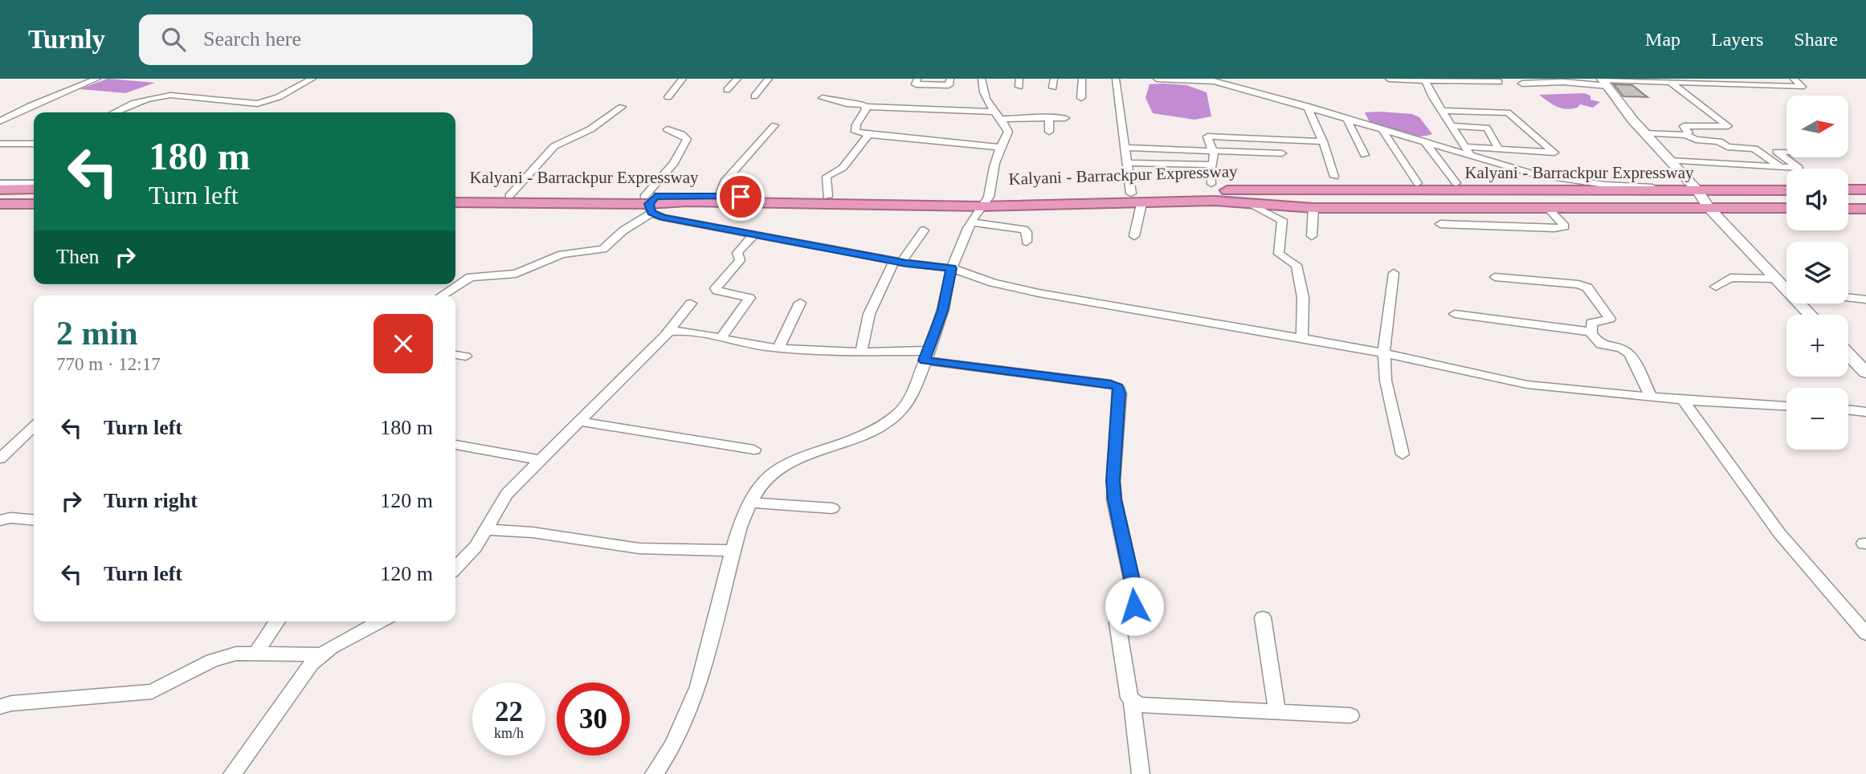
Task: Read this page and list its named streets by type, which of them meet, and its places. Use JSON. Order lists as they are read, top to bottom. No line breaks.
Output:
{"streets":{"highway":["Kalyani - Barrackpur Expressway"]},"north":"right","page":{"header":"Turnly","search":"Search here","nav":["Map","Layers","Share"],"map_buttons":["+","−"],"turn":["180 m","Turn left"],"then":"Then","heading":["2 min","770 m · 12:17"],"list":[{"name":"Turn left","value":"180 m"},{"name":"Turn right","value":"120 m"},{"name":"Turn left","value":"120 m"}],"speed":"22 km/h","limit":"30"}}
